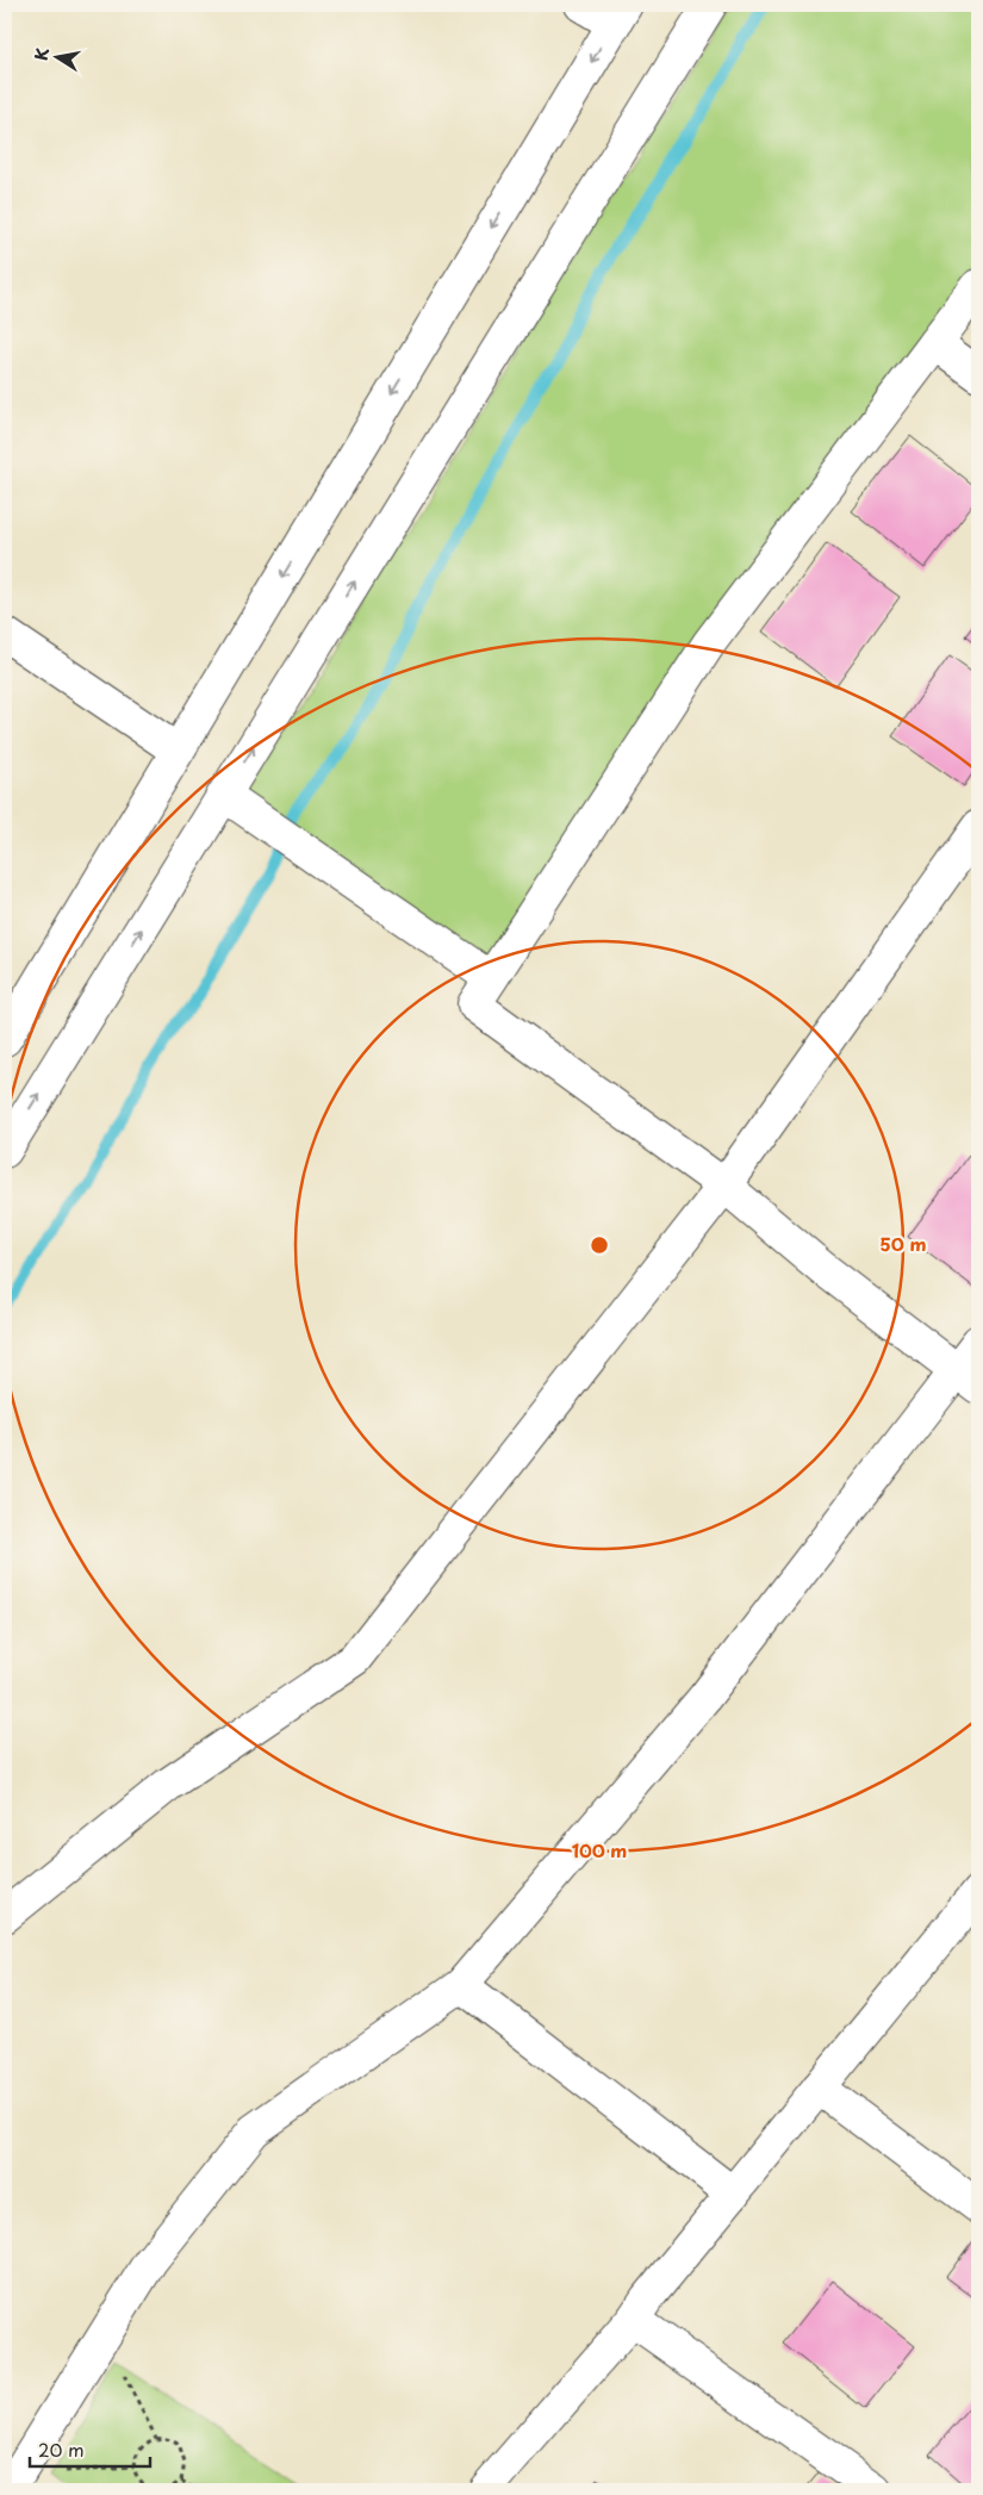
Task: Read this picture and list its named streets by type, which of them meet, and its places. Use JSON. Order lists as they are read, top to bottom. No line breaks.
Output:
{"scale_bar":"20 m","north":"left","rings":["50 m","100 m"]}
